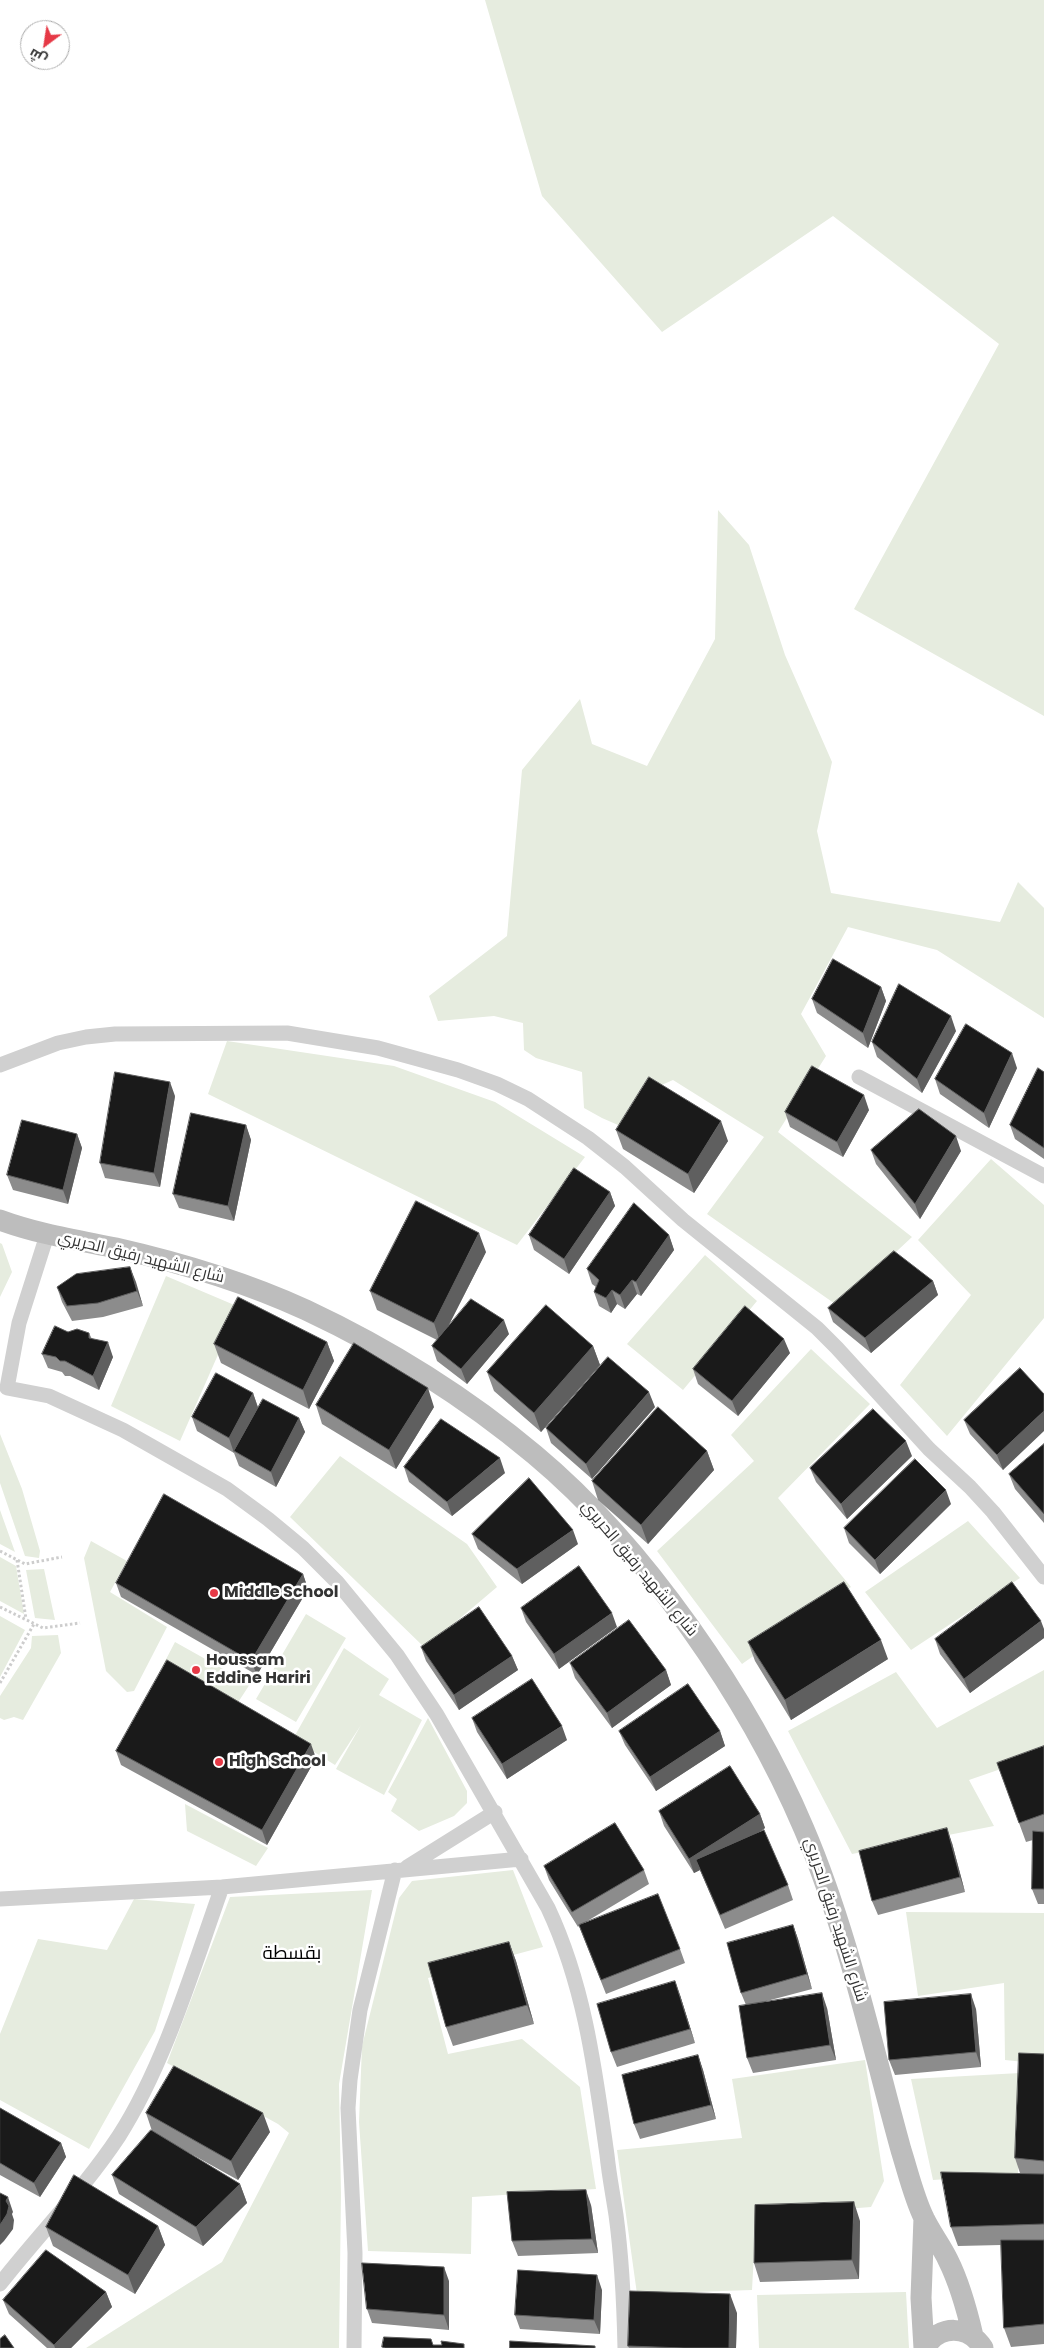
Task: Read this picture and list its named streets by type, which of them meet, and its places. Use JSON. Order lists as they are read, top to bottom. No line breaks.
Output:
{"streets":{"street":["شارع الشهيد رفيق الحريري"]},"districts":["بقسطة"],"places":["Middle School","Houssam Eddine Hariri","High School"],"north":"bottom left"}
